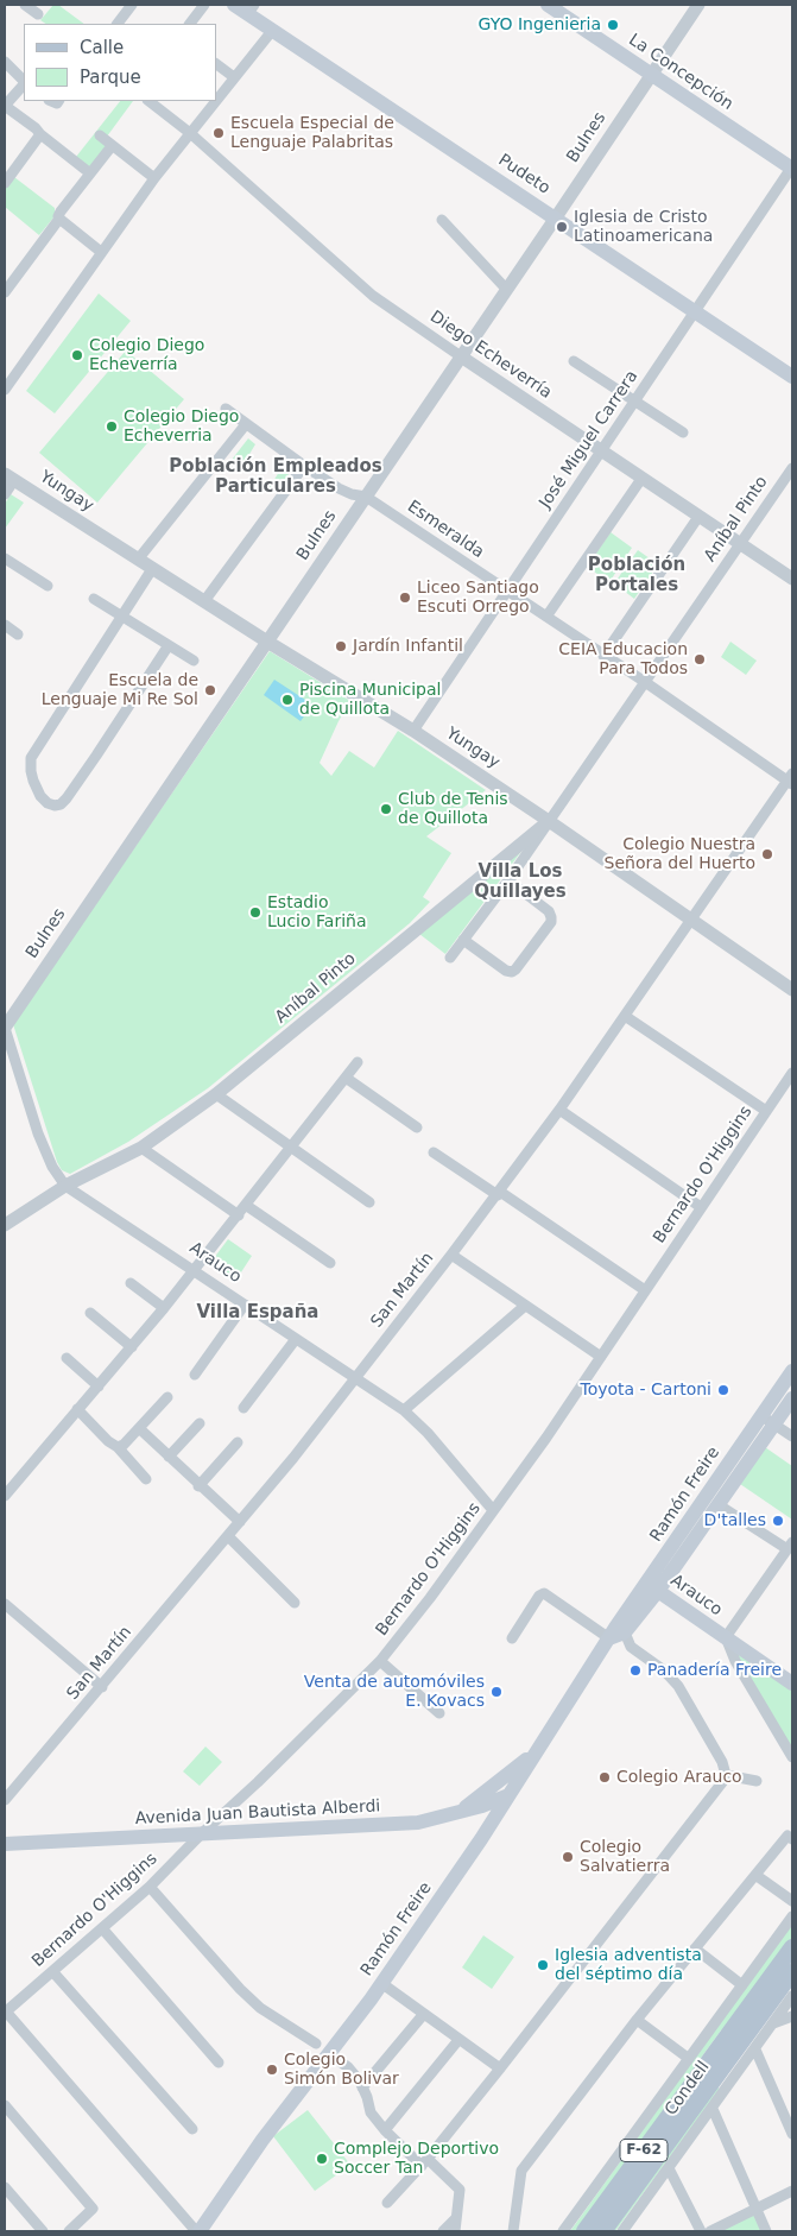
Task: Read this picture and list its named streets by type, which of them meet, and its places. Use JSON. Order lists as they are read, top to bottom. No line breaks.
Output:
{"streets":{"main road":["La Concepción","Pudeto","Arauco","Ramón Freire","Avenida Juan Bautista Alberdi","Condell","F-62"],"street":["Bulnes","Diego Echeverría","José Miguel Carrera","Yungay","Aníbal Pinto","Esmeralda","Bernardo O'Higgins","San Martín"]},"crossings":[["La Concepción","Bulnes"],["La Concepción","José Miguel Carrera"],["Bulnes","Pudeto"],["Bulnes","Diego Echeverría"],["Bulnes","Yungay"],["Bulnes","Esmeralda"],["Bulnes","Arauco"],["Pudeto","José Miguel Carrera"],["Diego Echeverría","José Miguel Carrera"],["Diego Echeverría","Aníbal Pinto"],["José Miguel Carrera","Yungay"],["José Miguel Carrera","Esmeralda"],["Yungay","Aníbal Pinto"],["Yungay","San Martín"],["Aníbal Pinto","Esmeralda"],["Aníbal Pinto","Arauco"],["Esmeralda","San Martín"],["Bernardo O'Higgins","Arauco"],["Bernardo O'Higgins","Avenida Juan Bautista Alberdi"],["Arauco","San Martín"],["Arauco","Ramón Freire"],["Ramón Freire","Avenida Juan Bautista Alberdi"]],"districts":["Población Empleados Particulares","Población Portales","Villa Los Quillayes","Villa España"],"places":["GYO Ingenieria","Escuela Especial de Lenguaje Palabritas","Iglesia de Cristo Latinoamericana","Colegio Diego Echeverría","Colegio Diego Echeverria","Liceo Santiago Escuti Orrego","Jardín Infantil","CEIA Educacion Para Todos","Escuela de Lenguaje Mi Re Sol","Piscina Municipal de Quillota","Club de Tenis de Quillota","Colegio Nuestra Señora del Huerto","Estadio Lucio Fariña","Toyota - Cartoni","D'talles","Panadería Freire","Venta de automóviles E. Kovacs","Colegio Arauco","Colegio Salvatierra","Iglesia adventista del séptimo día","Colegio Simón Bolivar","Complejo Deportivo Soccer Tan"],"legend":["Calle","Parque"]}
